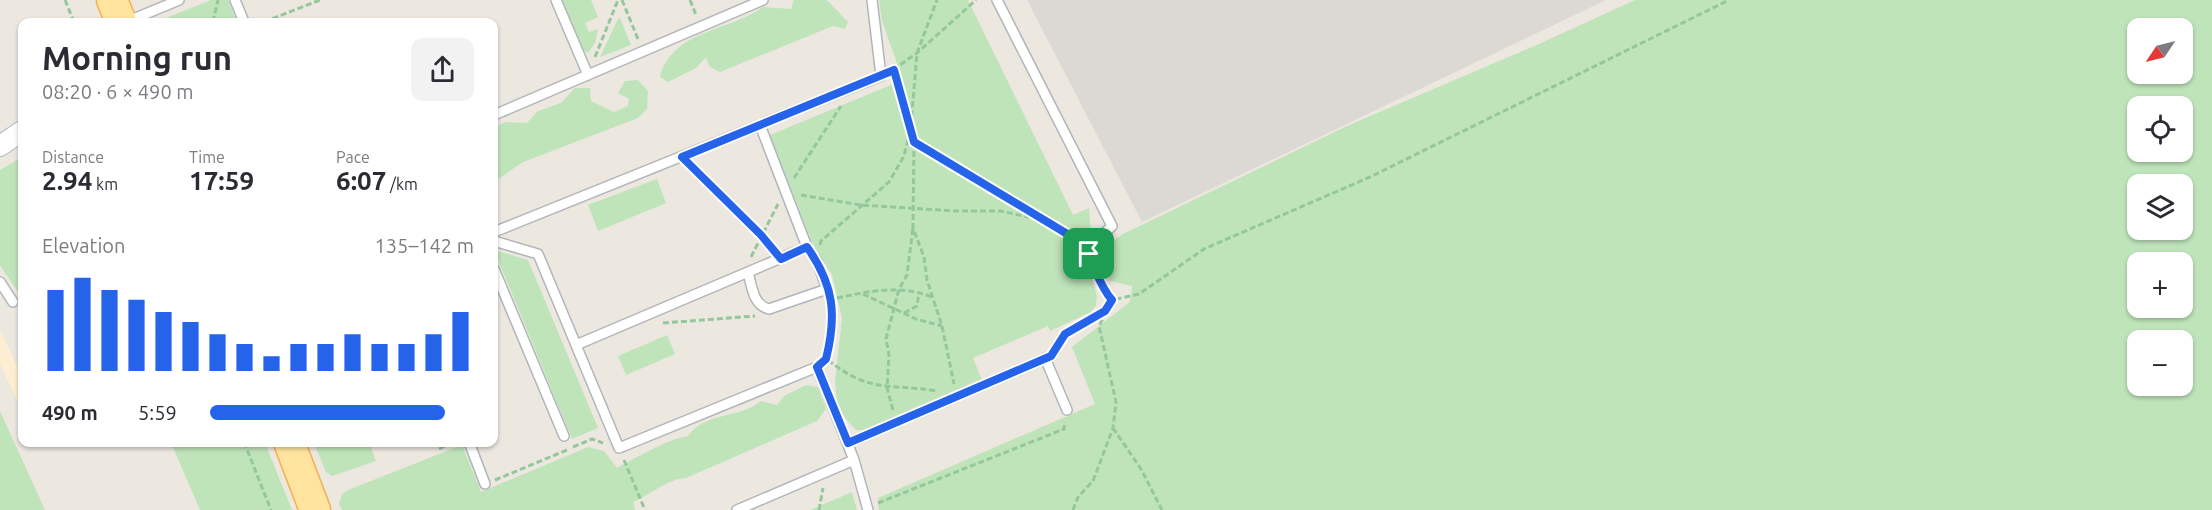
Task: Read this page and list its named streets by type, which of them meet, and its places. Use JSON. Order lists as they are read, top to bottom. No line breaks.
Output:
{"north":"bottom left","page":{"map_buttons":["+","−"],"heading":["Morning run","08:20 · 6 × 490 m"],"stats":[["Distance","2.94 km"],["Time","17:59"],["Pace","6:07 /km"]],"chart":["Elevation","135–142 m"],"list":[{"name":"490 m","note":"5:59"}]}}
